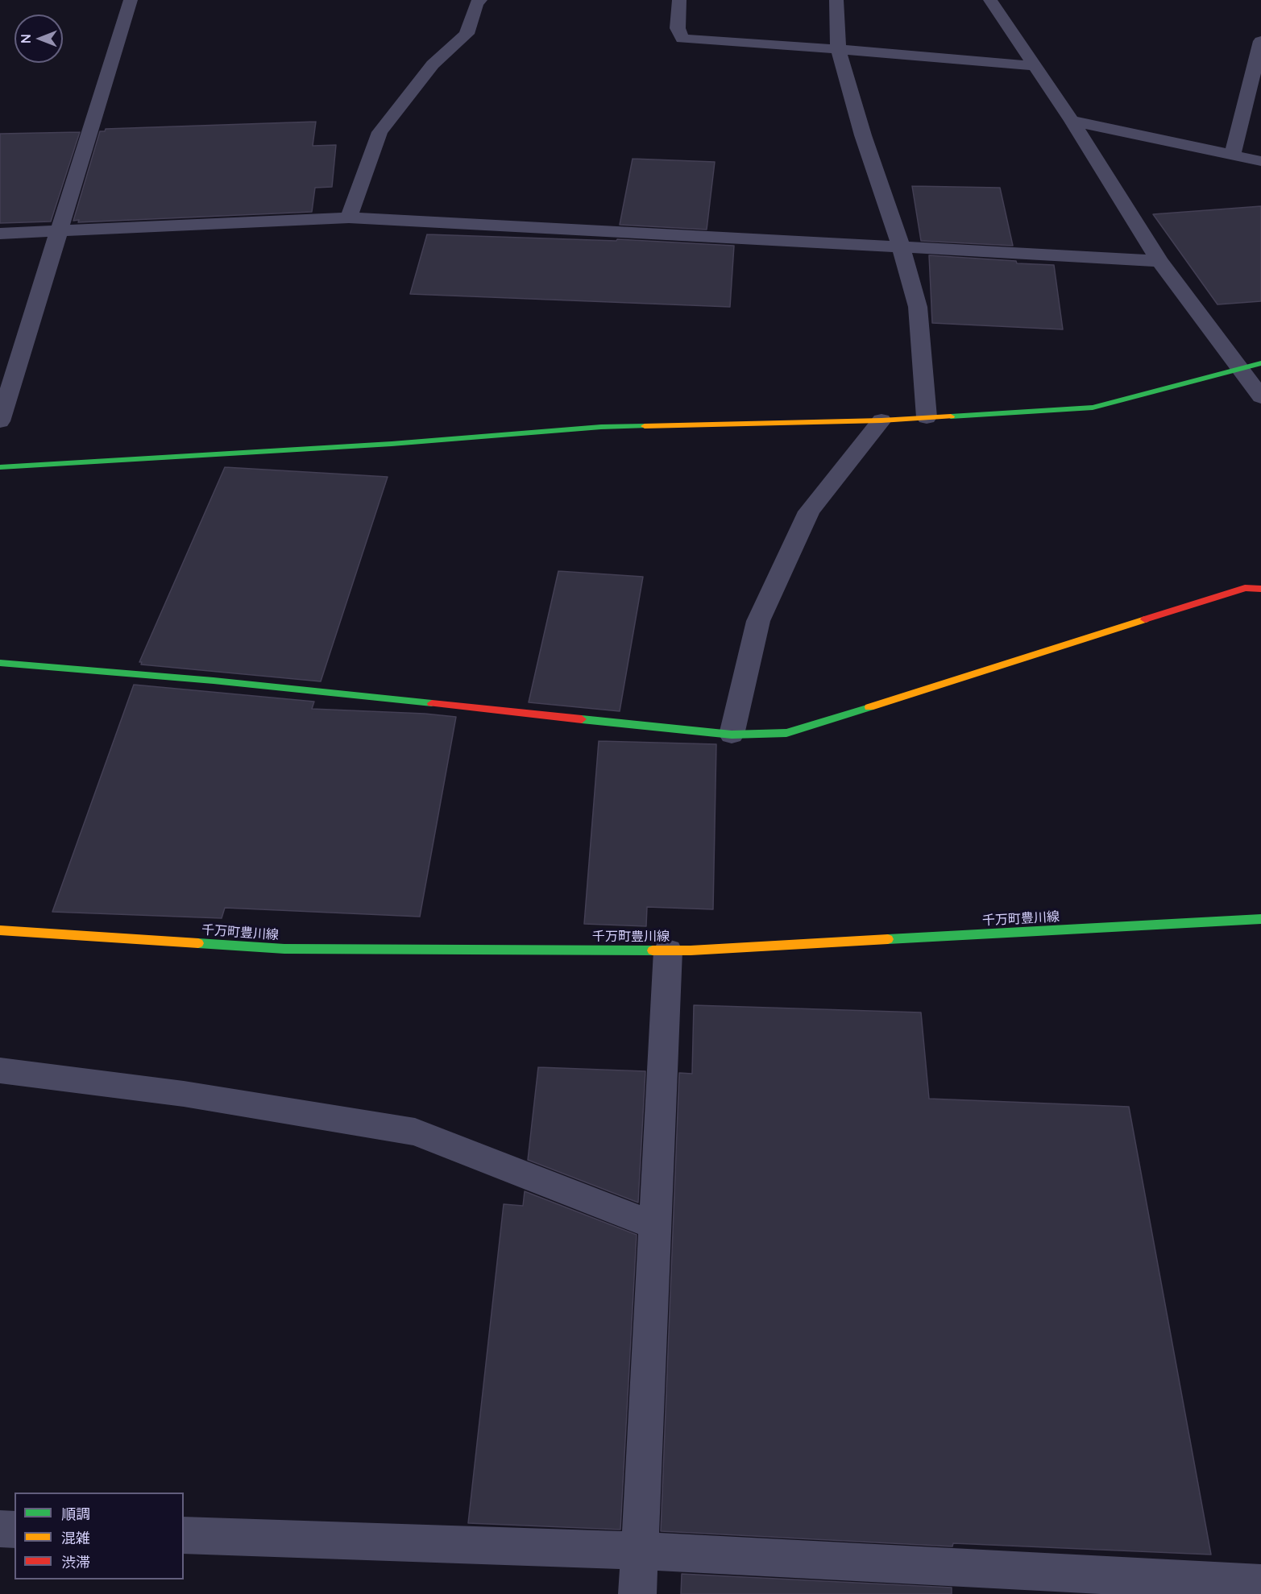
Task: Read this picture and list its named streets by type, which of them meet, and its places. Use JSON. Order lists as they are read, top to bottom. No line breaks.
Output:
{"streets":{"street":["千万町豊川線"]},"legend":["順調","混雑","渋滞"],"north":"left"}
